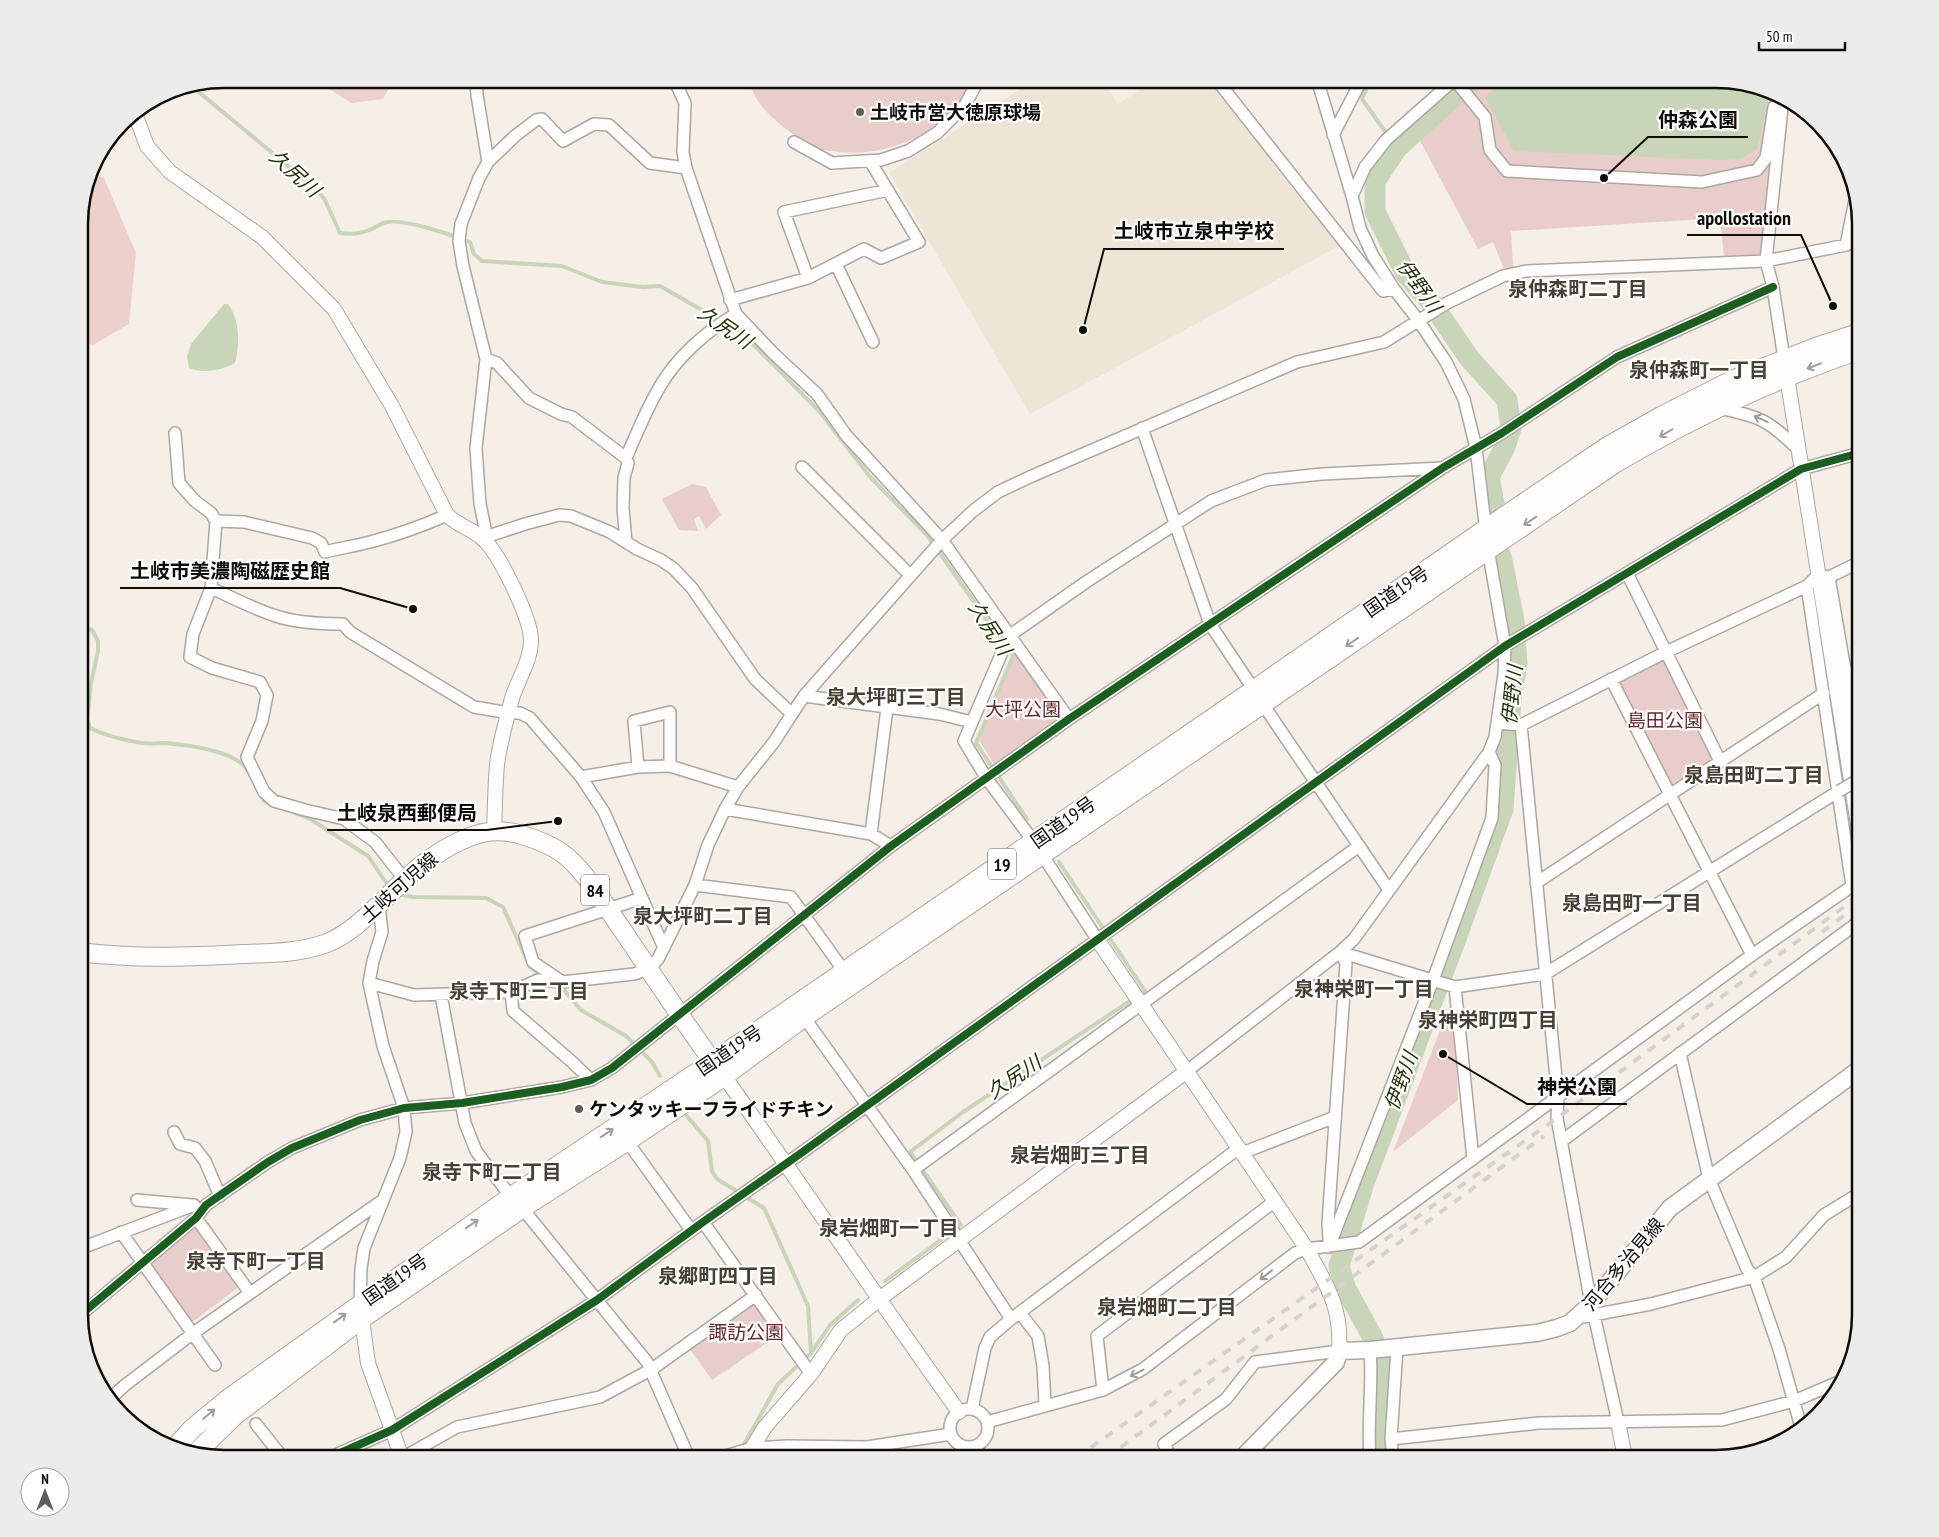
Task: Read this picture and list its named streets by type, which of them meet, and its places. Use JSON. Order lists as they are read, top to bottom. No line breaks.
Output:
{"streets":{"highway":["国道19号","19"],"main road":["土岐可児線","84","河合多治見線"]},"crossings":[["国道19号","土岐可児線"]],"districts":["泉仲森町二丁目","泉仲森町一丁目","泉大坪町三丁目","泉島田町二丁目","泉島田町一丁目","泉大坪町二丁目","泉神栄町一丁目","泉寺下町三丁目","泉神栄町四丁目","泉岩畑町三丁目","泉寺下町二丁目","泉岩畑町一丁目","泉寺下町一丁目","泉郷町四丁目","泉岩畑町二丁目"],"water":["久尻川","伊野川"],"parks":["大坪公園","島田公園","諏訪公園"],"places":["土岐市営大徳原球場","仲森公園","apollostation","土岐市立泉中学校","土岐市美濃陶磁歴史館","土岐泉西郵便局","神栄公園","ケンタッキーフライドチキン"],"scale_bar":"50 m","north":"top"}
